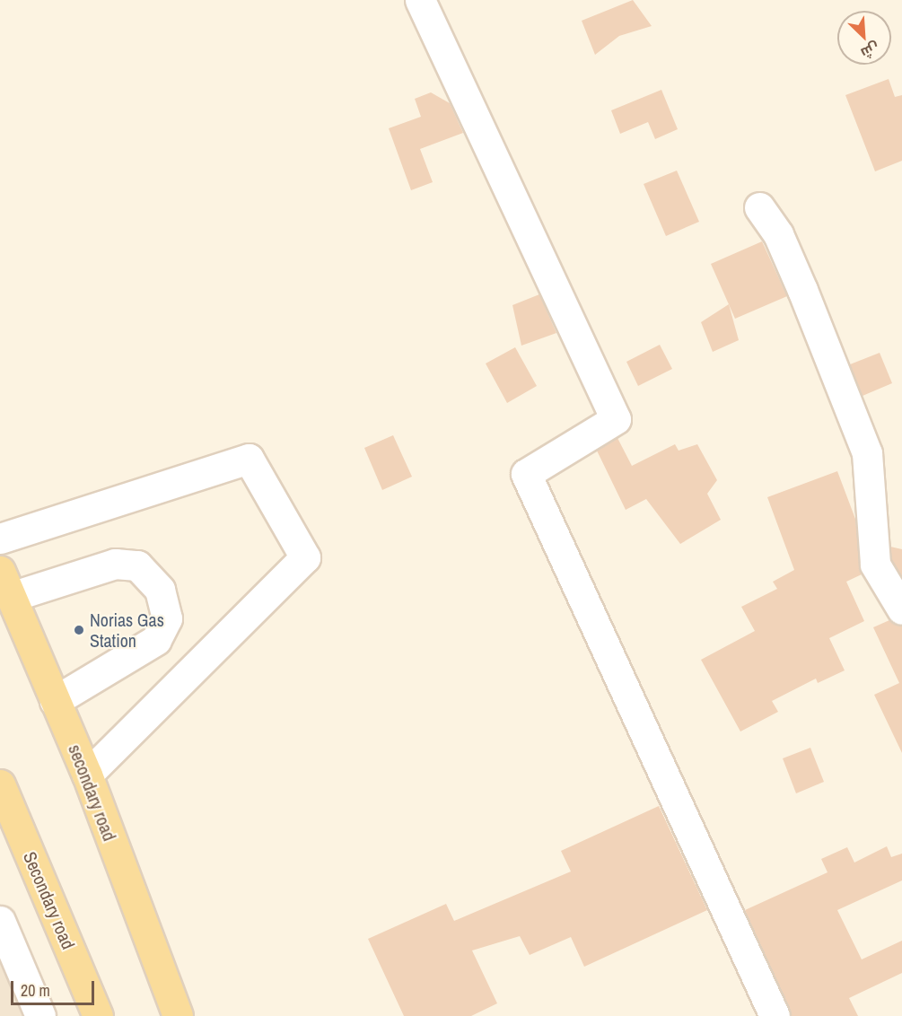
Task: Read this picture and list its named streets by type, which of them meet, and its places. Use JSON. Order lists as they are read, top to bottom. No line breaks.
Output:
{"streets":{"main road":["secondary road","Secondary road"]},"places":["Norias Gas Station"],"scale_bar":"20 m","north":"bottom right"}
